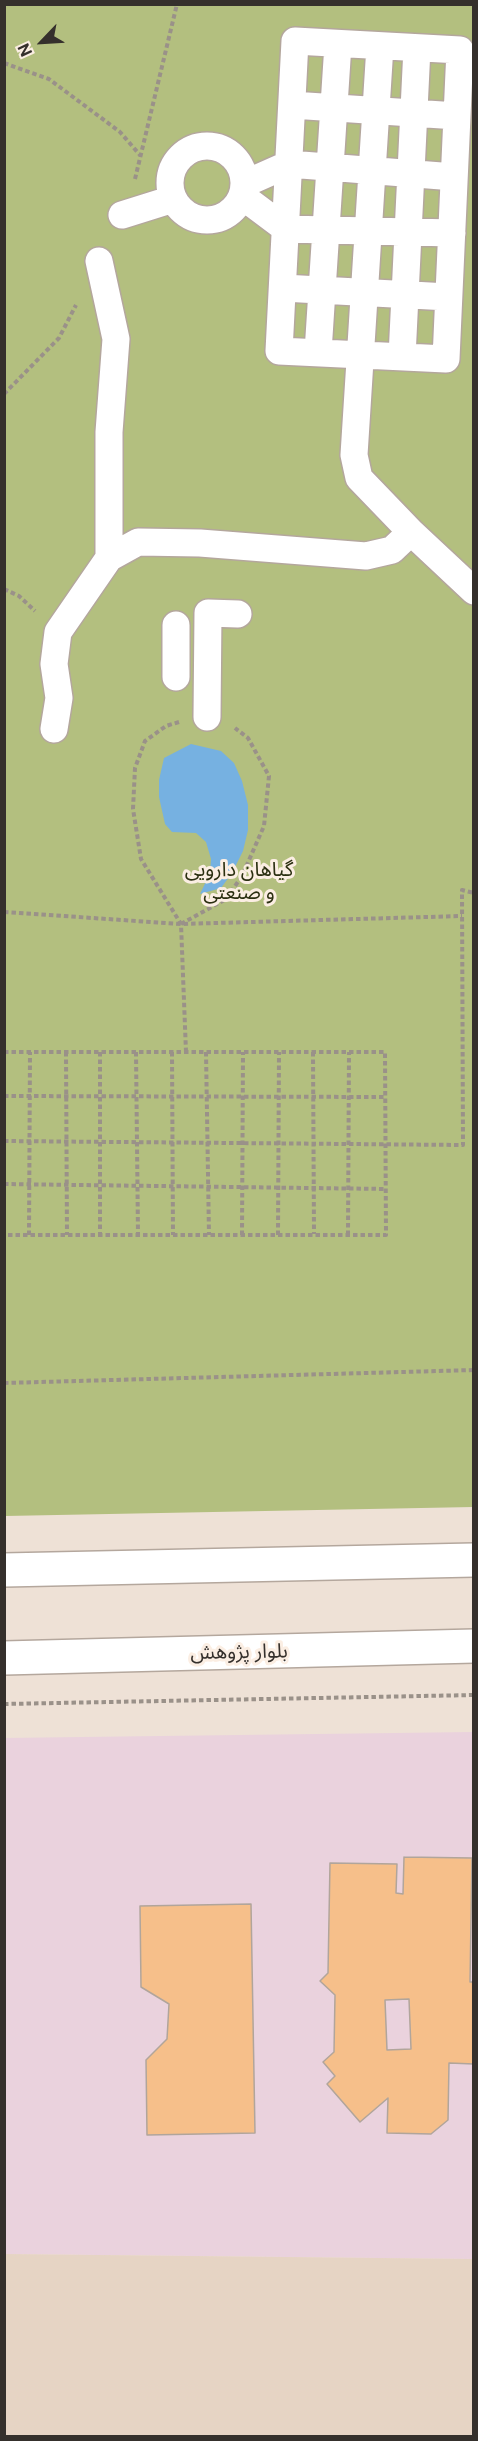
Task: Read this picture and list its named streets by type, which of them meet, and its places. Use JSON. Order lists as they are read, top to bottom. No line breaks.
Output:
{"streets":{"street":["بلوار پژوهش"]},"parks":["گیاهان دارویی و صنعتی"],"north":"bottom left"}
